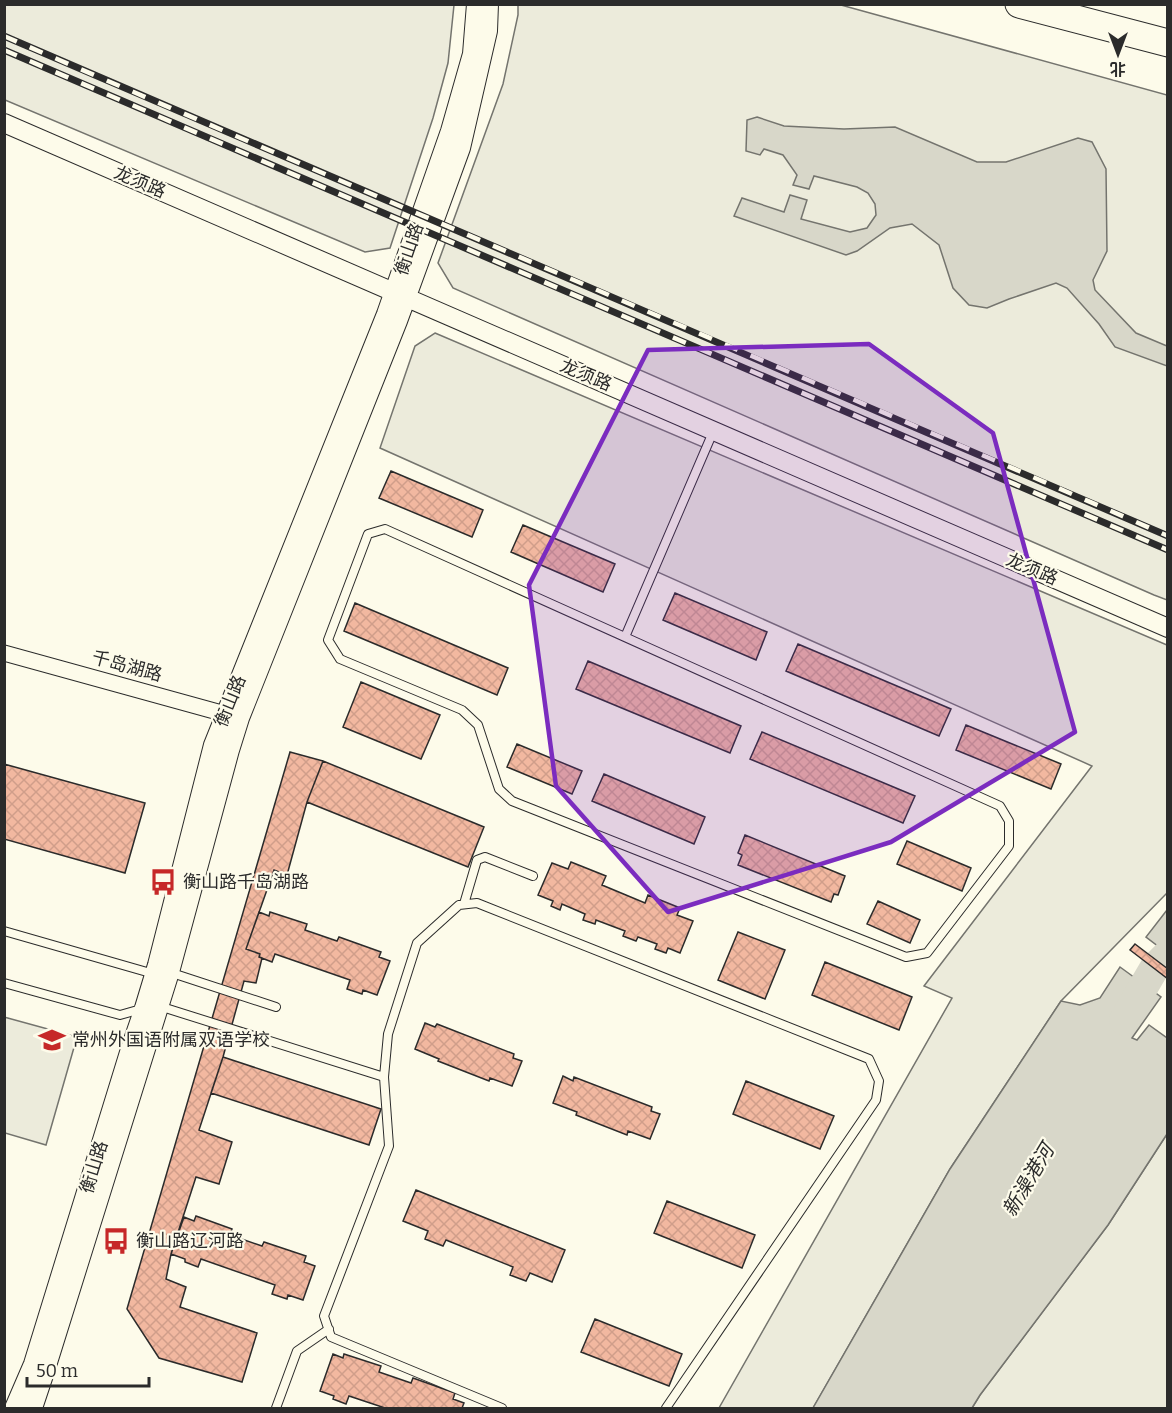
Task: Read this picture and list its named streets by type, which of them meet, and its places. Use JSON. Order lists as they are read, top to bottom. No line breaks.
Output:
{"streets":{"street":["龙须路","衡山路","千岛湖路"]},"crossings":[["龙须路","衡山路"],["衡山路","千岛湖路"]],"water":["新澡港河"],"places":{"bus stop":["衡山路千岛湖路","衡山路辽河路"],"school or university":["常州外国语附属双语学校"]},"scale_bar":"50 m","north":"bottom"}
